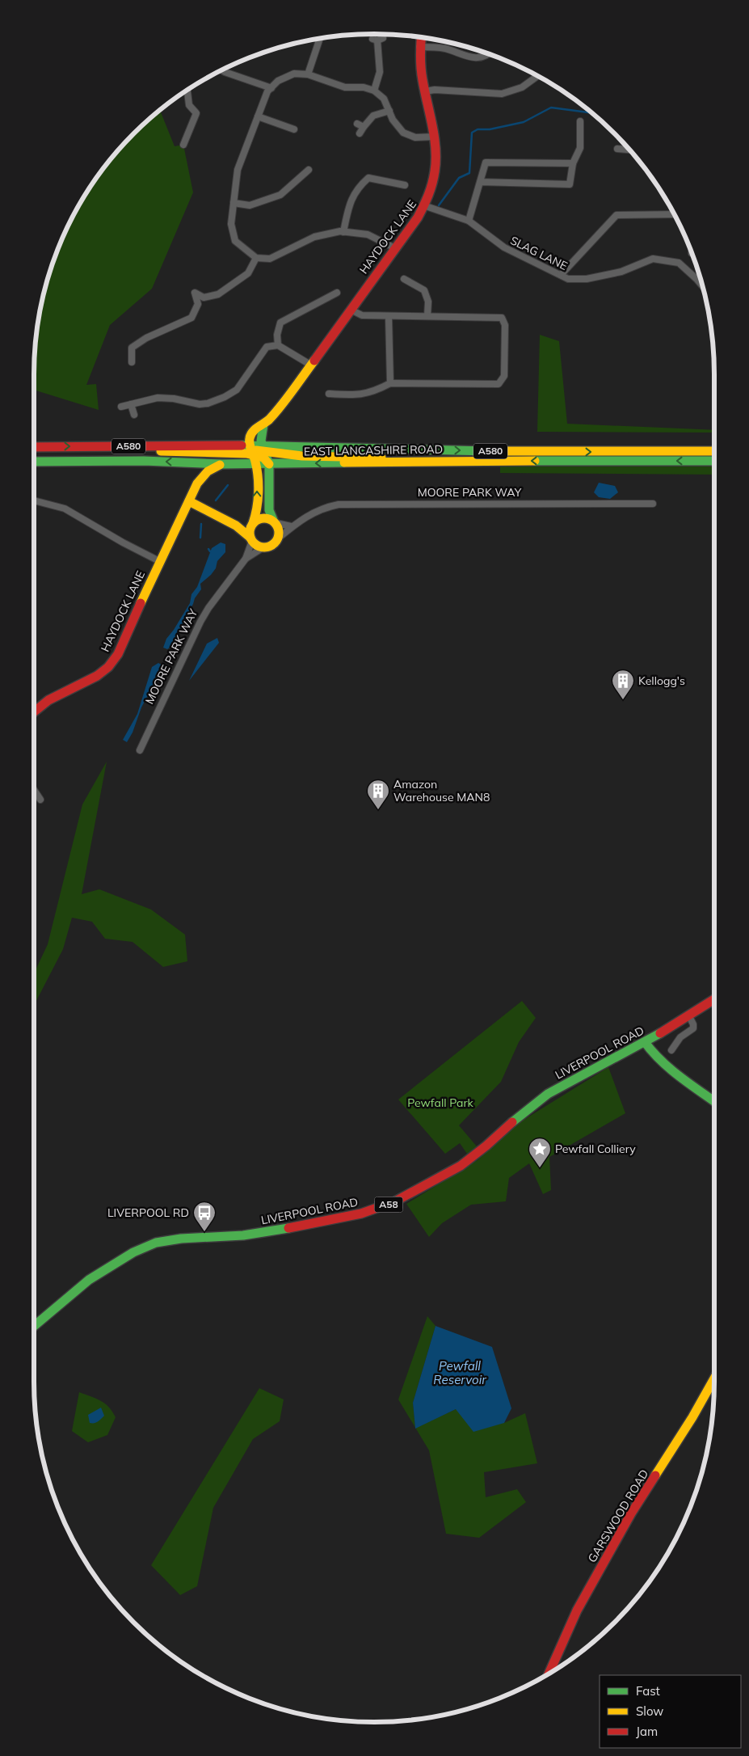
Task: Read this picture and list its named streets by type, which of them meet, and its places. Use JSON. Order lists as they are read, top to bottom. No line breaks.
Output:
{"streets":{"main road":["HAYDOCK LANE","A580","EAST LANCASHIRE ROAD","LIVERPOOL ROAD","A58","GARSWOOD ROAD"],"street":["SLAG LANE","MOORE PARK WAY"]},"crossings":[["HAYDOCK LANE","SLAG LANE"],["HAYDOCK LANE","EAST LANCASHIRE ROAD"]],"water":["Pewfall Reservoir"],"parks":["Pewfall Park"],"places":{"building":["Kellogg's","Amazon Warehouse MAN8"],"place":["Pewfall Colliery"],"bus stop":["LIVERPOOL RD"]},"legend":["Fast","Slow","Jam"]}
